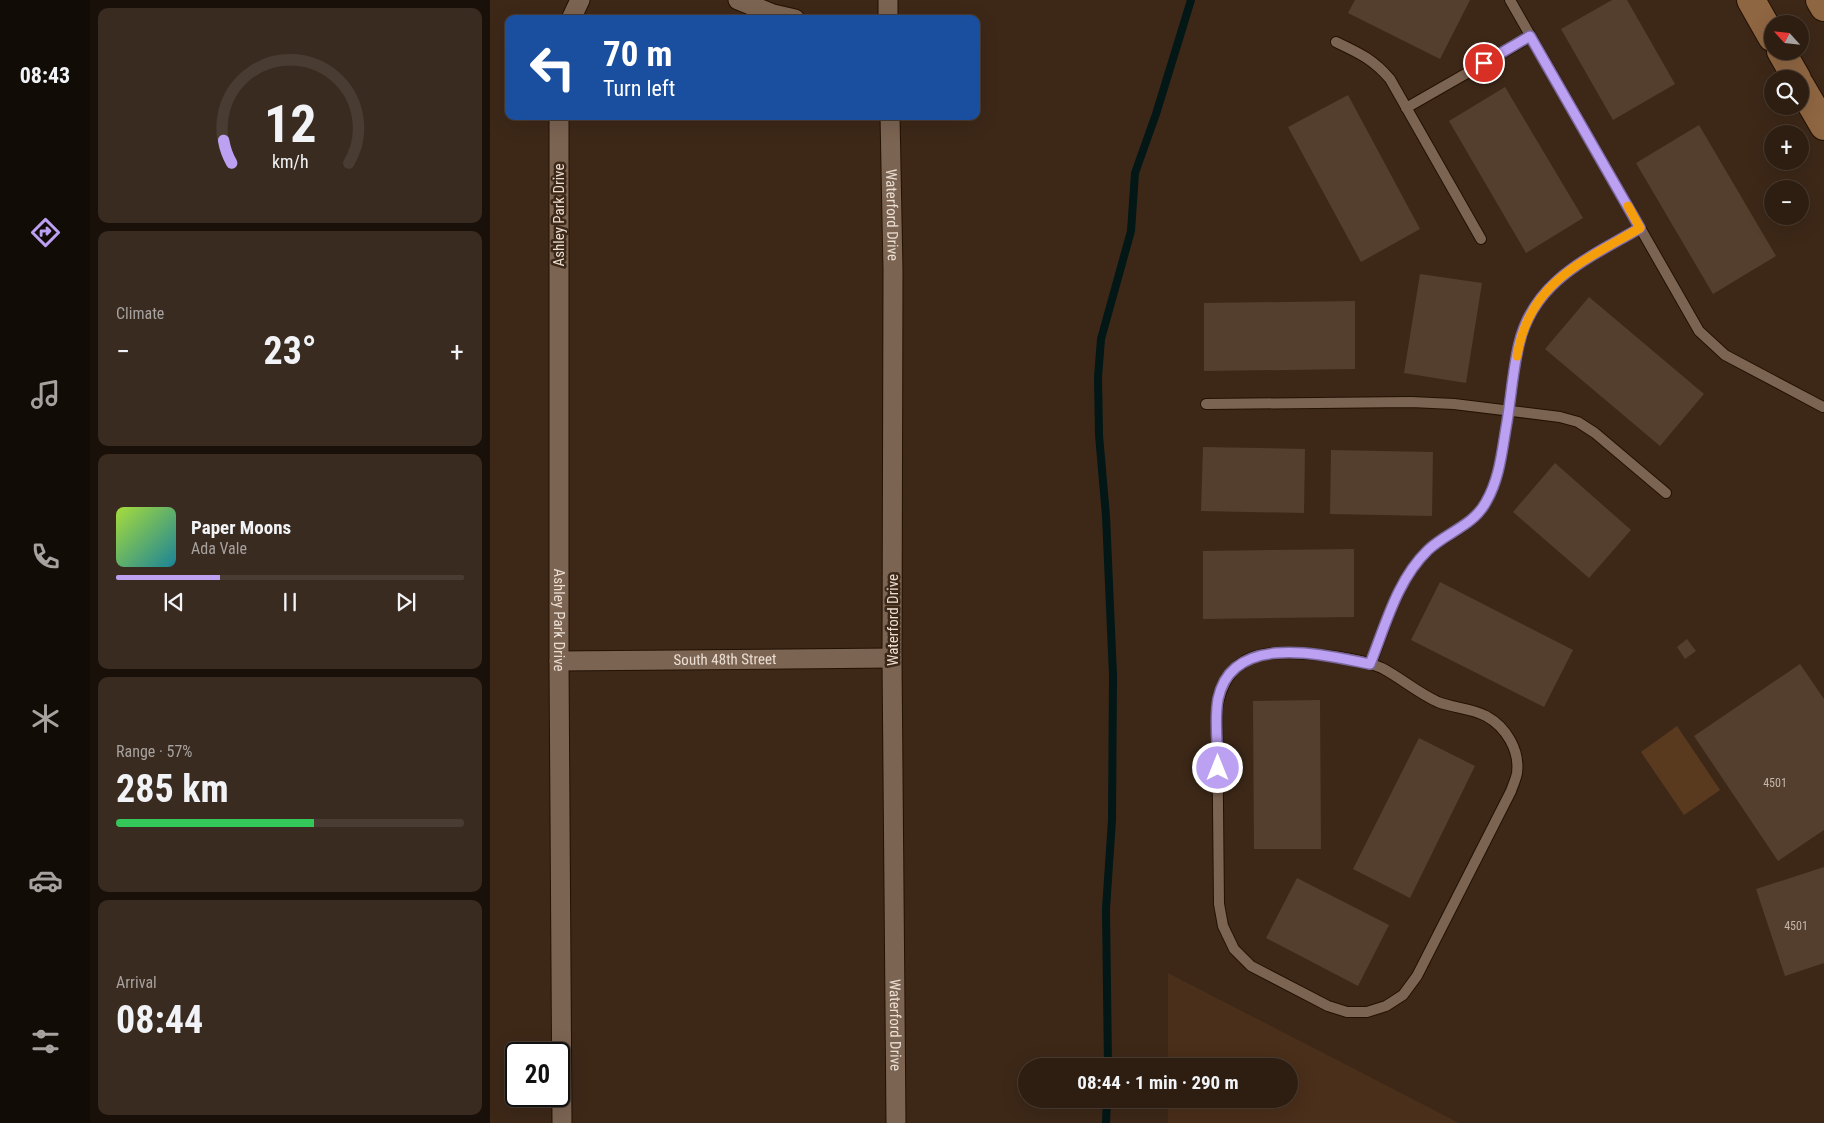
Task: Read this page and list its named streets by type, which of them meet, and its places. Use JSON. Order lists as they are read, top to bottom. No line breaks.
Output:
{"streets":{"street":["Ashley Park Drive","Waterford Drive","South 48th Street"]},"crossings":[["Ashley Park Drive","South 48th Street"],["Waterford Drive","South 48th Street"]],"house_numbers":["4501","4501"],"north":"top left","page":{"tabs":"08:43","map_buttons":["+","−"],"turn":["70 m","Turn left"],"tile":["Climate",["Range · 57%","285 km"],["Arrival","08:44"]],"heat":["−","23°","+"],"song":["Paper Moons","Ada Vale"],"limit":"20","trip":"08:44 · 1 min · 290 m","gauge":["12","km/h"]}}
